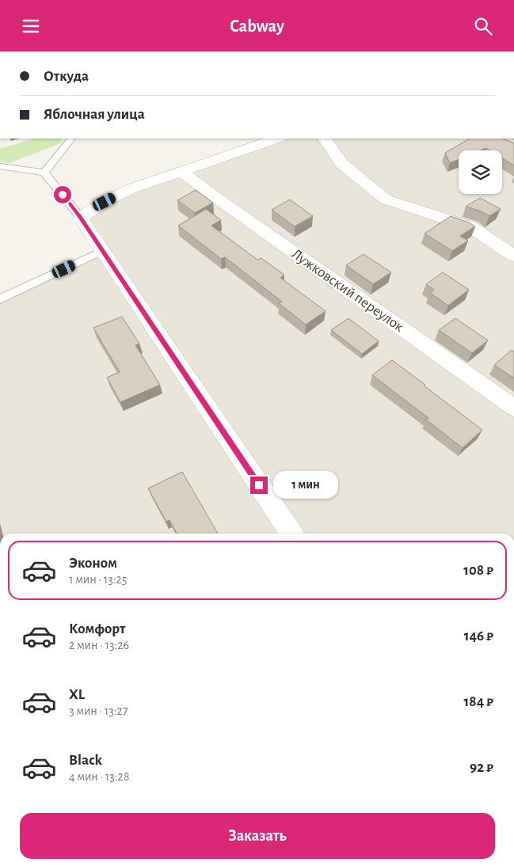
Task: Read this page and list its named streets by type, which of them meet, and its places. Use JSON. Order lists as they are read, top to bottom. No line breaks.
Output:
{"streets":{"street":["Лужковский переулок"]},"page":{"header":"Cabway","banner":["Откуда","Яблочная улица"],"bubble":"1 мин","list":[{"name":"Эконом","note":"1 мин · 13:25","value":"108 ₽"},{"name":"Комфорт","note":"2 мин · 13:26","value":"146 ₽"},{"name":"XL","note":"3 мин · 13:27","value":"184 ₽"},{"name":"Black","note":"4 мин · 13:28","value":"92 ₽"}],"buttons":"Заказать"}}
